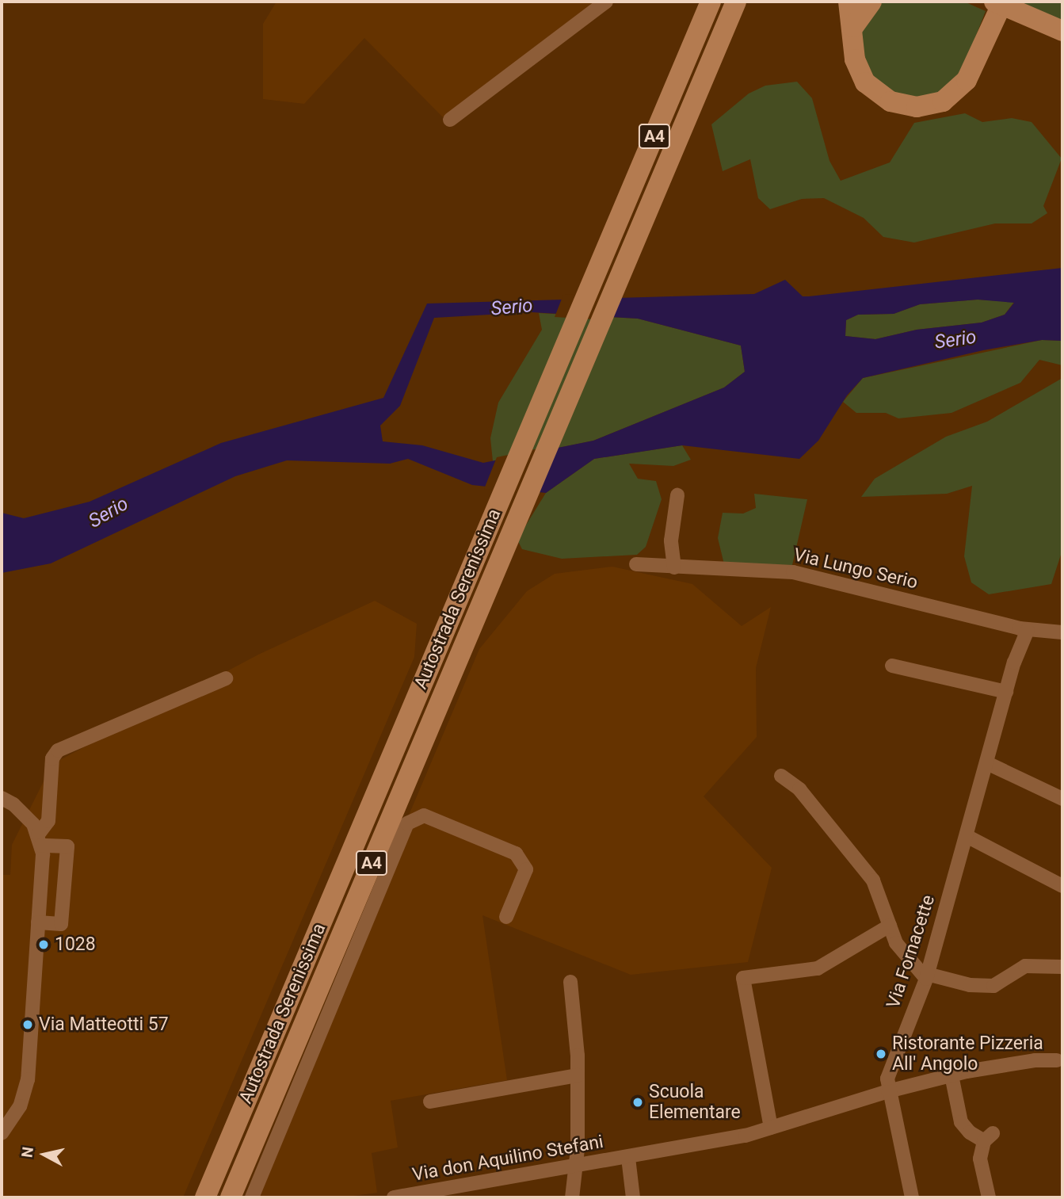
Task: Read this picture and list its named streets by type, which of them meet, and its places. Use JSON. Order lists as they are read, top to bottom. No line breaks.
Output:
{"streets":{"highway":["A4","Autostrada Serenissima"],"street":["Via Lungo Serio","Via Fornacette","Via don Aquilino Stefani"]},"crossings":[["Via Lungo Serio","Via Fornacette"]],"water":["Serio"],"places":["1028","Via Matteotti 57","Ristorante Pizzeria All' Angolo","Scuola Elementare"],"north":"left"}
